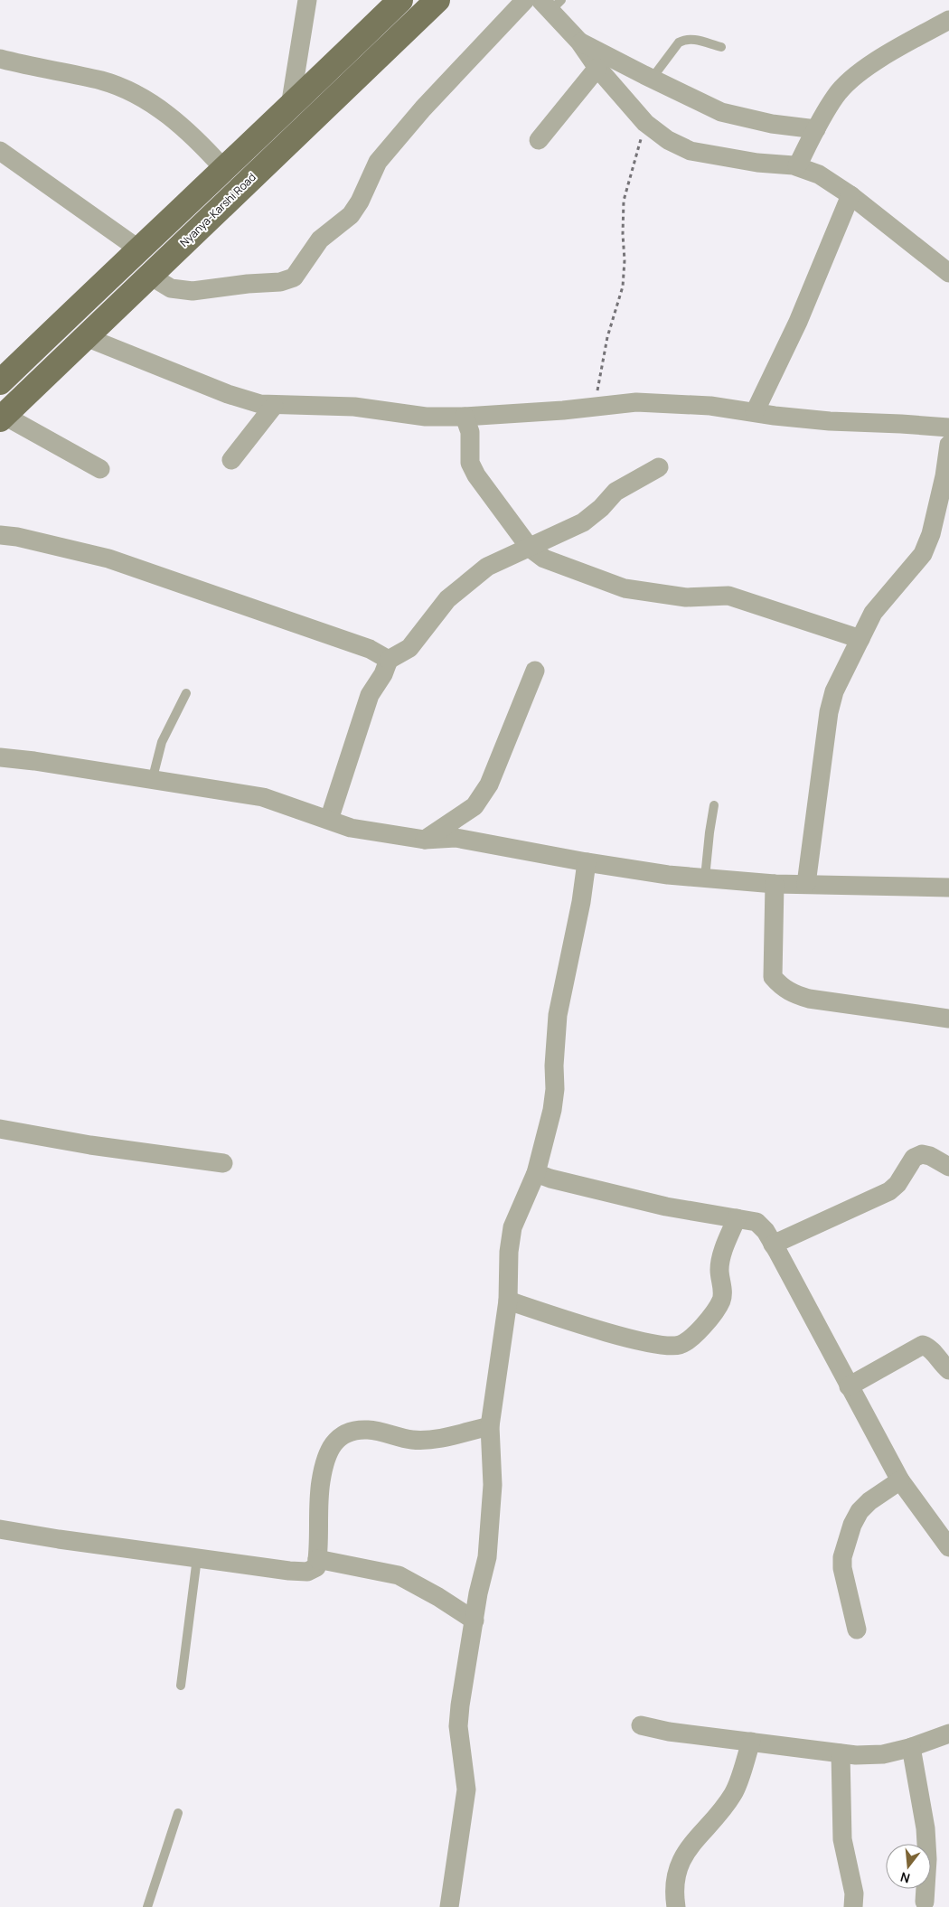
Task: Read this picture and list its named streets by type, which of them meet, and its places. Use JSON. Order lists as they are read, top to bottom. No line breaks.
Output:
{"streets":{"main road":["Nyanya-Karshi Road"]},"north":"bottom"}
